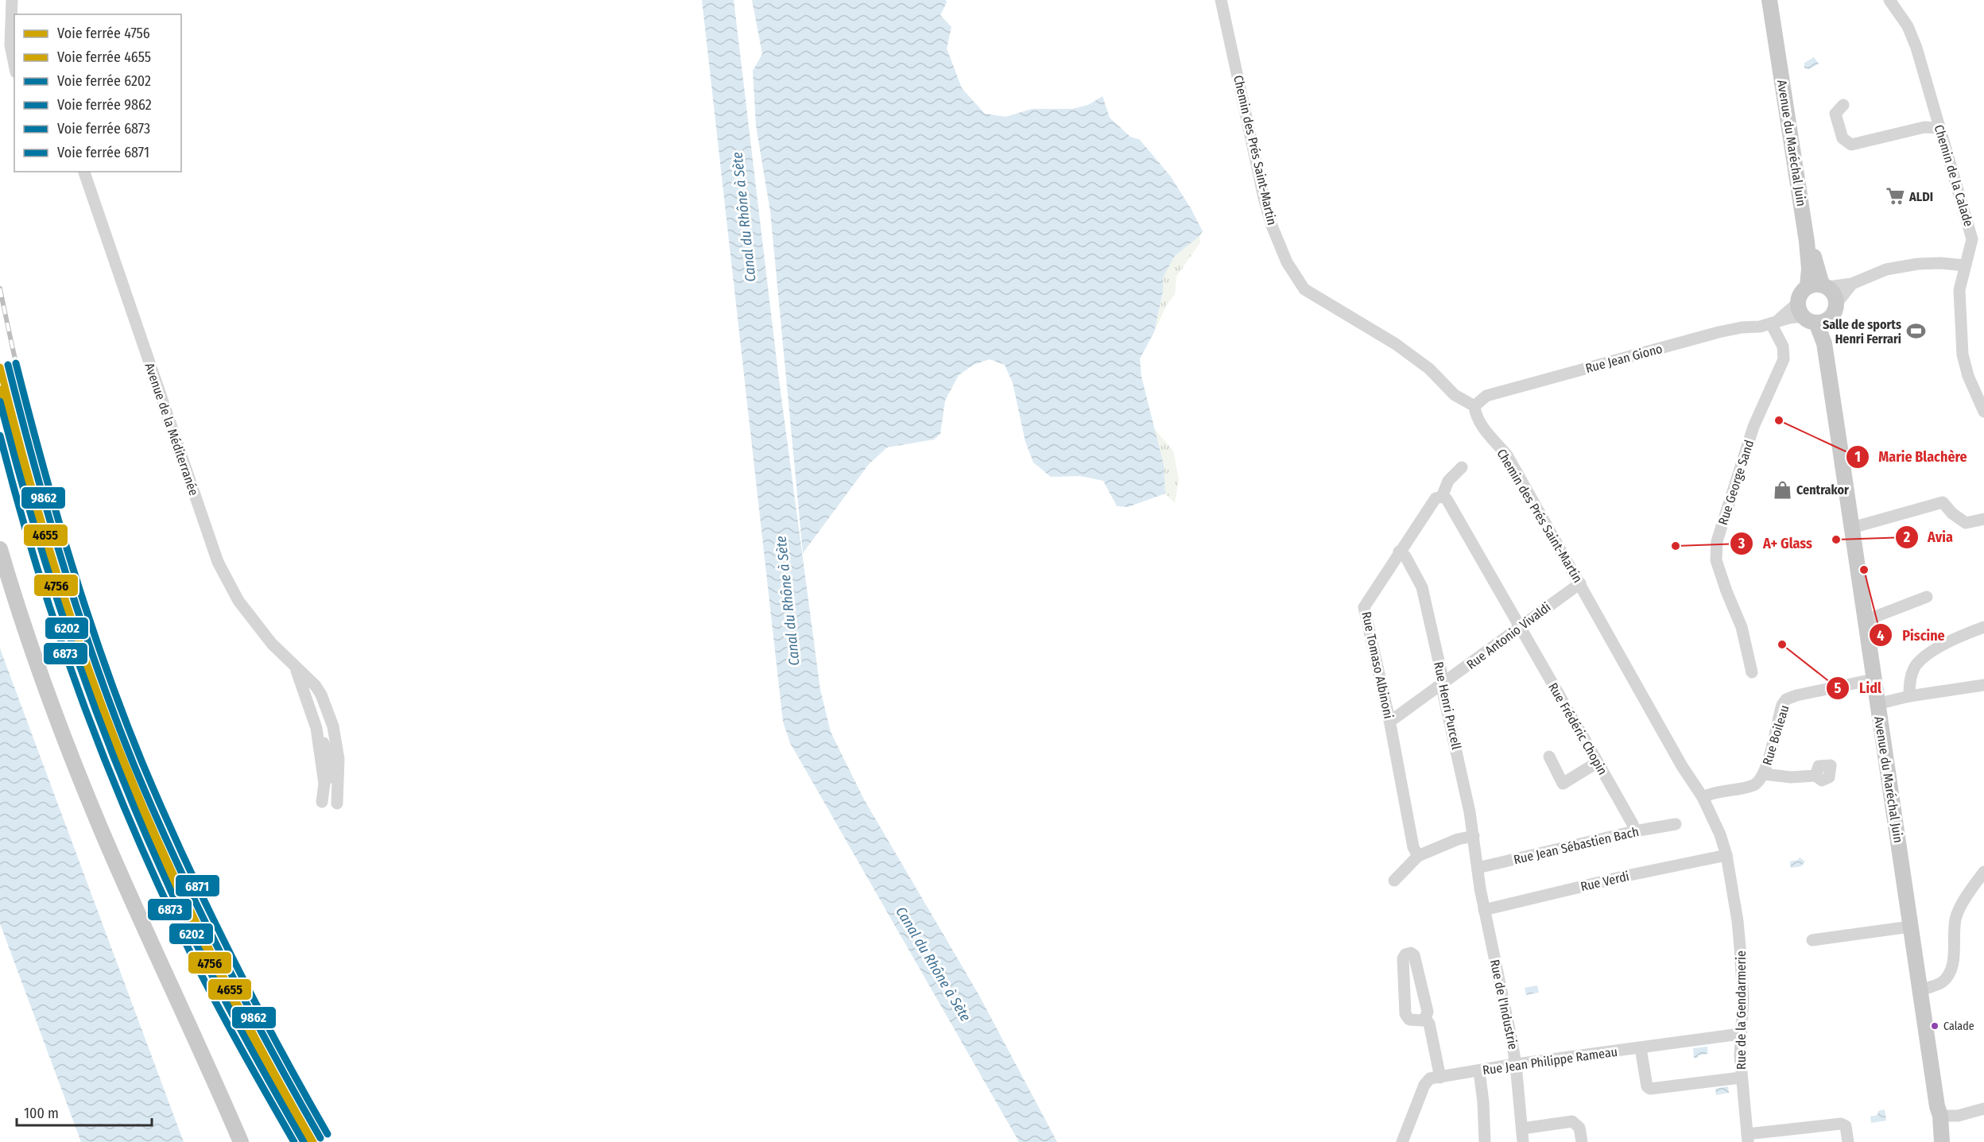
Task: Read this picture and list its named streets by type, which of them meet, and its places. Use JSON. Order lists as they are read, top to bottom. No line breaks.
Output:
{"streets":{"main road":["Avenue du Maréchal Juin"],"street":["Chemin des Prés Saint-Martin","Chemin de la Calade","Rue Jean Giono","Avenue de la Méditerranée","Rue George Sand","Rue Antonio Vivaldi","Rue Tomaso Albinoni","Rue Henri Purcell","Rue Frédéric Chopin","Rue Boileau","Rue Jean Sébastien Bach","Rue Verdi","Rue de l'Industrie","Rue de la Gendarmerie","Rue Jean Philippe Rameau"]},"crossings":[["Avenue du Maréchal Juin","Rue Boileau"],["Chemin des Prés Saint-Martin","Rue Jean Giono"],["Chemin des Prés Saint-Martin","Rue Antonio Vivaldi"],["Chemin des Prés Saint-Martin","Rue Boileau"],["Chemin des Prés Saint-Martin","Rue de la Gendarmerie"],["Rue Jean Giono","Rue George Sand"],["Rue Antonio Vivaldi","Rue Tomaso Albinoni"],["Rue Antonio Vivaldi","Rue Henri Purcell"],["Rue Antonio Vivaldi","Rue Frédéric Chopin"],["Rue Tomaso Albinoni","Rue Henri Purcell"],["Rue Henri Purcell","Rue Jean Sébastien Bach"],["Rue Henri Purcell","Rue de l'Industrie"],["Rue Frédéric Chopin","Rue Jean Sébastien Bach"],["Rue Boileau","Rue de la Gendarmerie"],["Rue Jean Sébastien Bach","Rue de l'Industrie"],["Rue Verdi","Rue de l'Industrie"],["Rue Verdi","Rue de la Gendarmerie"],["Rue de l'Industrie","Rue Jean Philippe Rameau"],["Rue de la Gendarmerie","Rue Jean Philippe Rameau"]],"water":["Canal du Rhône à Sète"],"places":{"supermarket":["ALDI"],"sports":["Salle de sports Henri Ferrari"],"other":["Marie Blachère","Avia","A+ Glass","Piscine","Lidl","Calade"],"shop":["Centrakor"]},"lines":["rail line 6871","rail line 9862","rail line 4655","rail line 4756","rail line 6202","rail line 6873"],"legend":["Voie ferrée 4756","Voie ferrée 4655","Voie ferrée 6202","Voie ferrée 9862","Voie ferrée 6873","Voie ferrée 6871"],"scale_bar":"100 m"}
